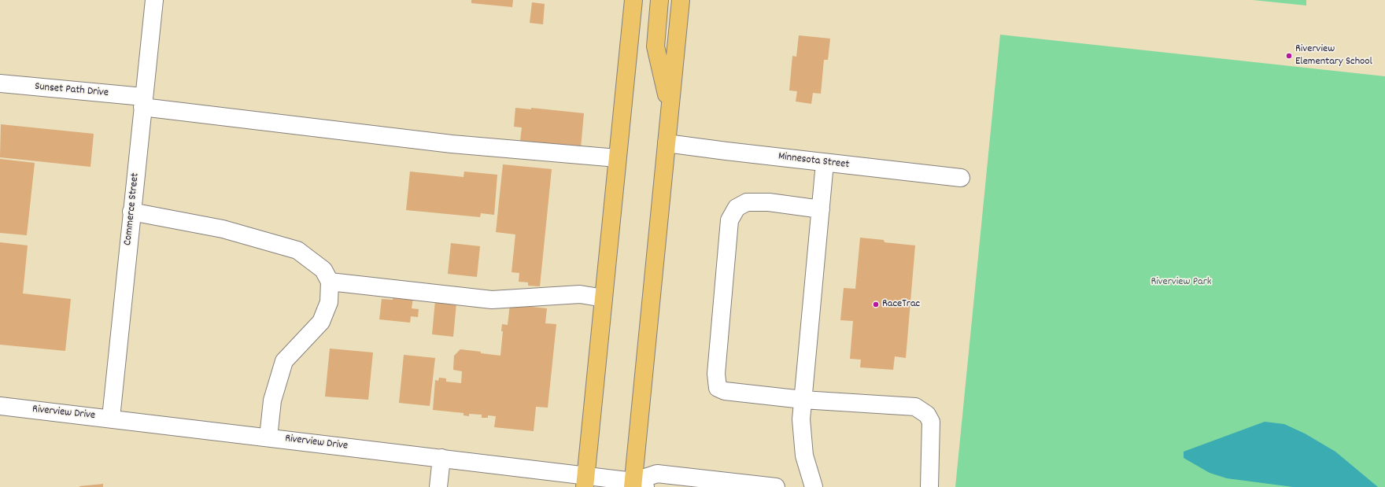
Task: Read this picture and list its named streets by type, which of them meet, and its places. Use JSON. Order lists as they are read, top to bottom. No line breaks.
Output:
{"streets":{"street":["Sunset Path Drive","Minnesota Street","Commerce Street","Riverview Drive"]},"crossings":[["Sunset Path Drive","Commerce Street"],["Commerce Street","Riverview Drive"]],"parks":["Riverview Park"],"places":["Riverview Elementary School","RaceTrac"]}
